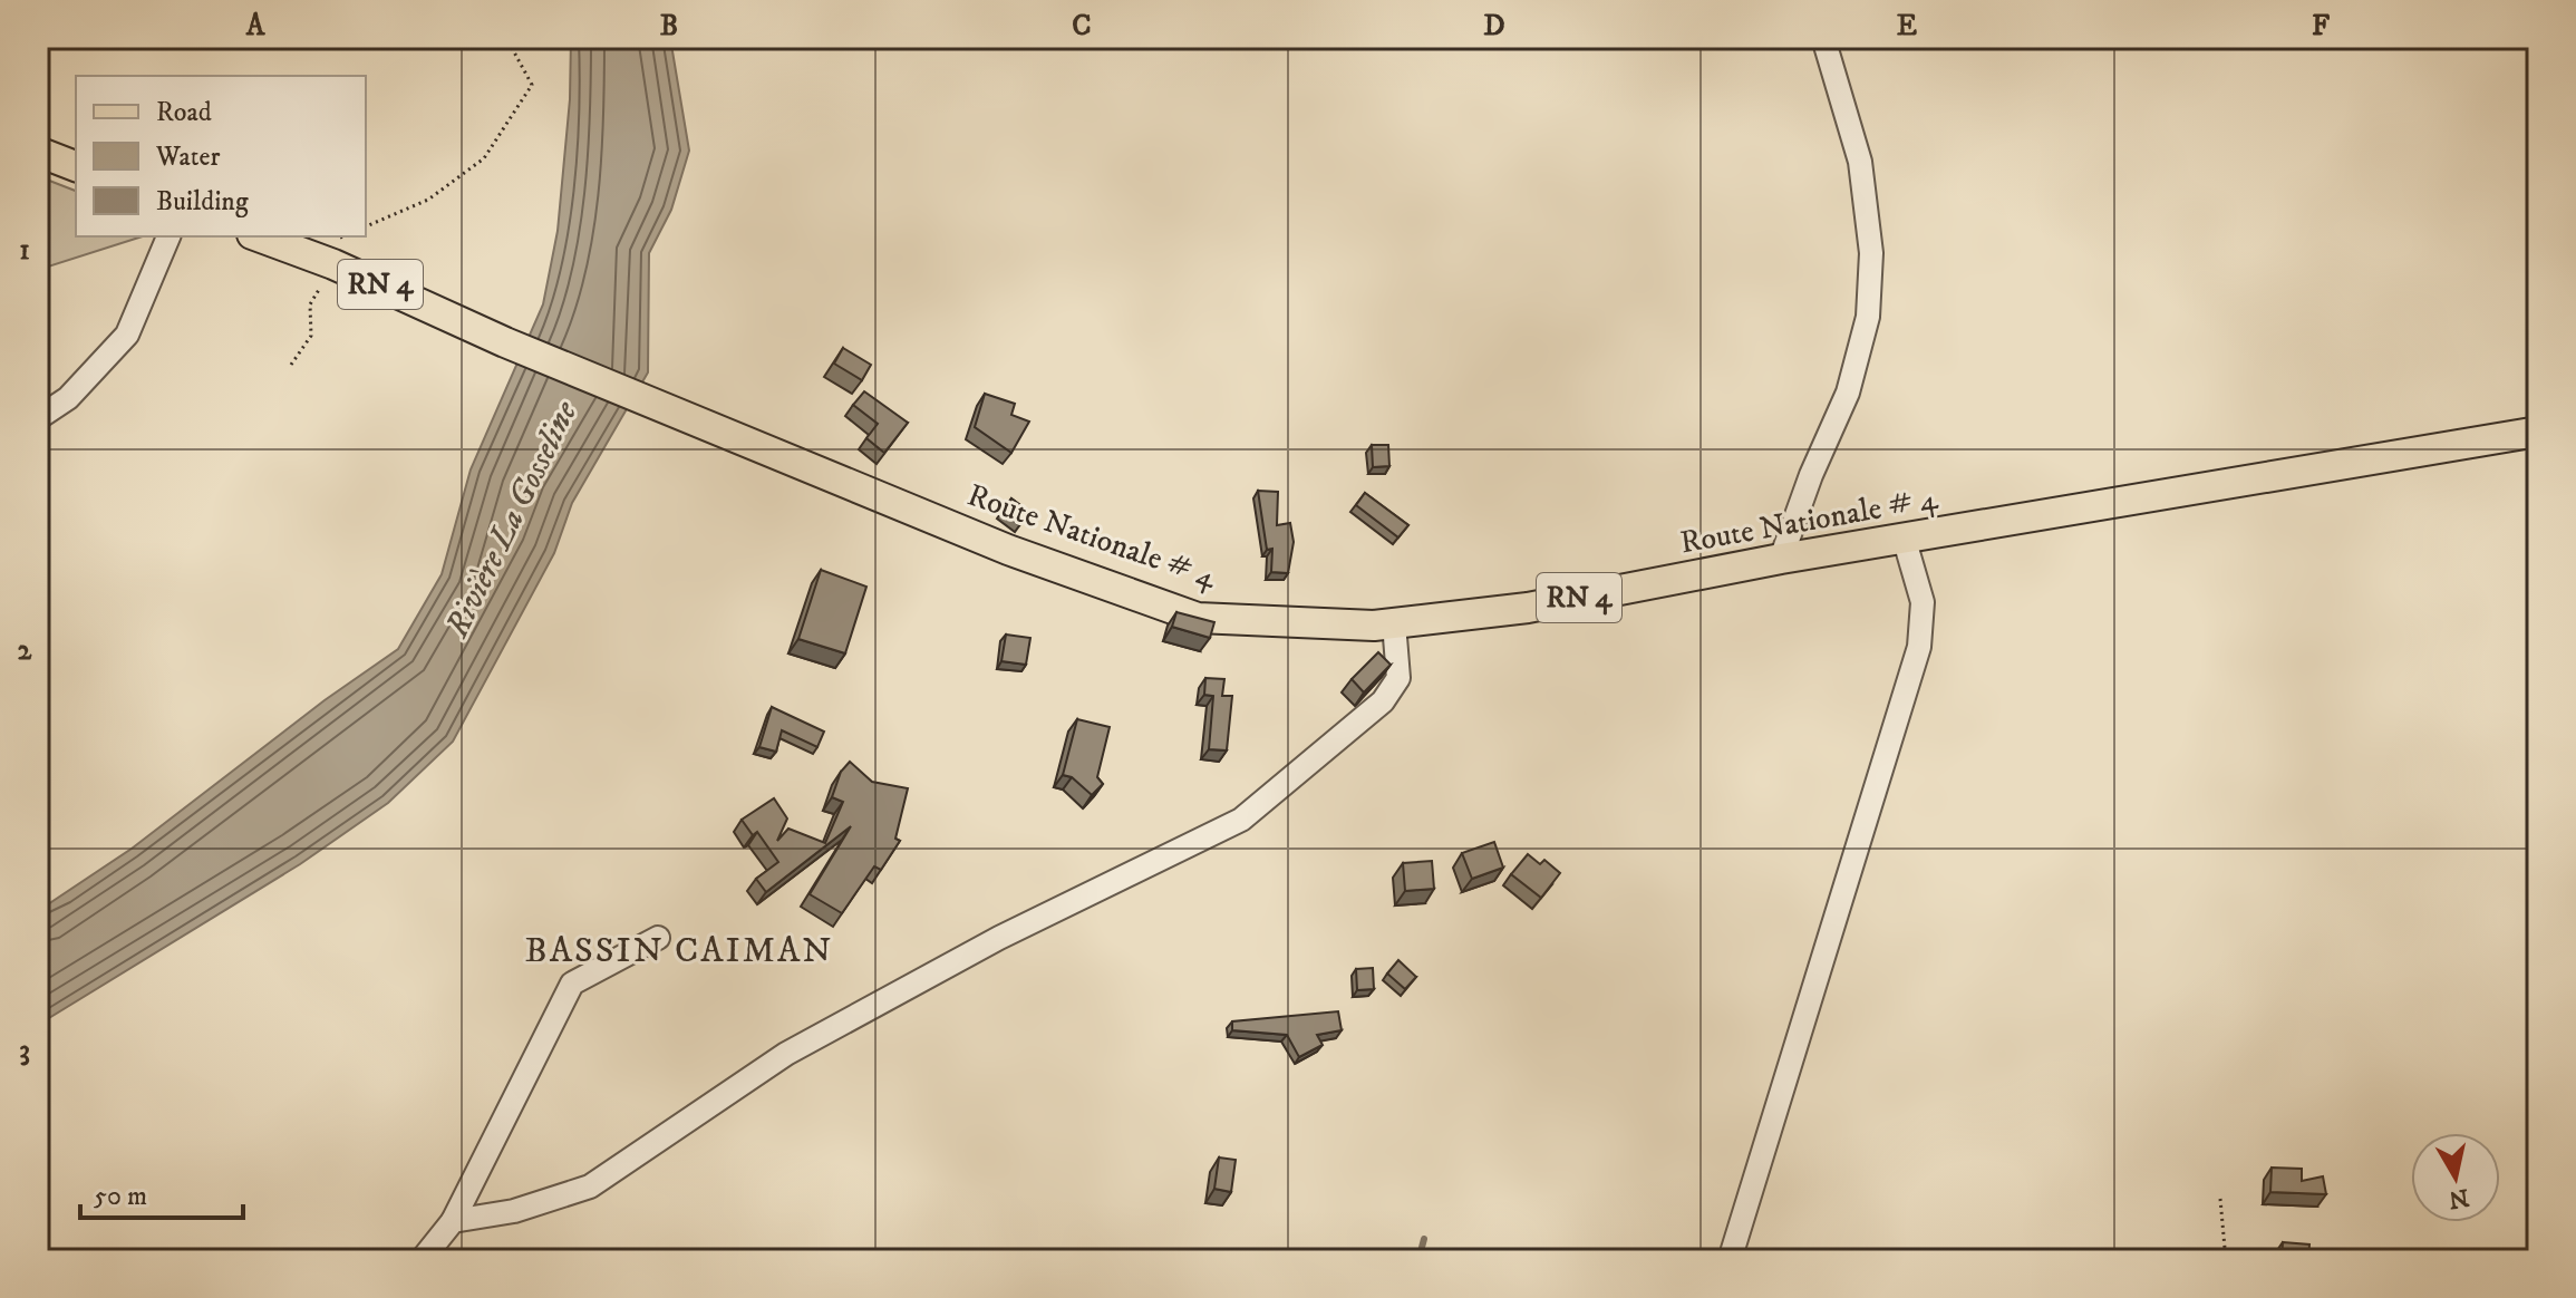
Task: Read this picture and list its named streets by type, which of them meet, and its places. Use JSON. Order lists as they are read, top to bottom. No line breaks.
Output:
{"streets":{"main road":["RN 4","Route Nationale # 4"]},"districts":["BASSIN CAIMAN"],"water":["Rivière La Gosseline"],"legend":["Road","Water","Building"],"scale_bar":"50 m","north":"bottom","grid":{"columns":["A","B","C","D","E","F"],"rows":["1","2","3"]}}
